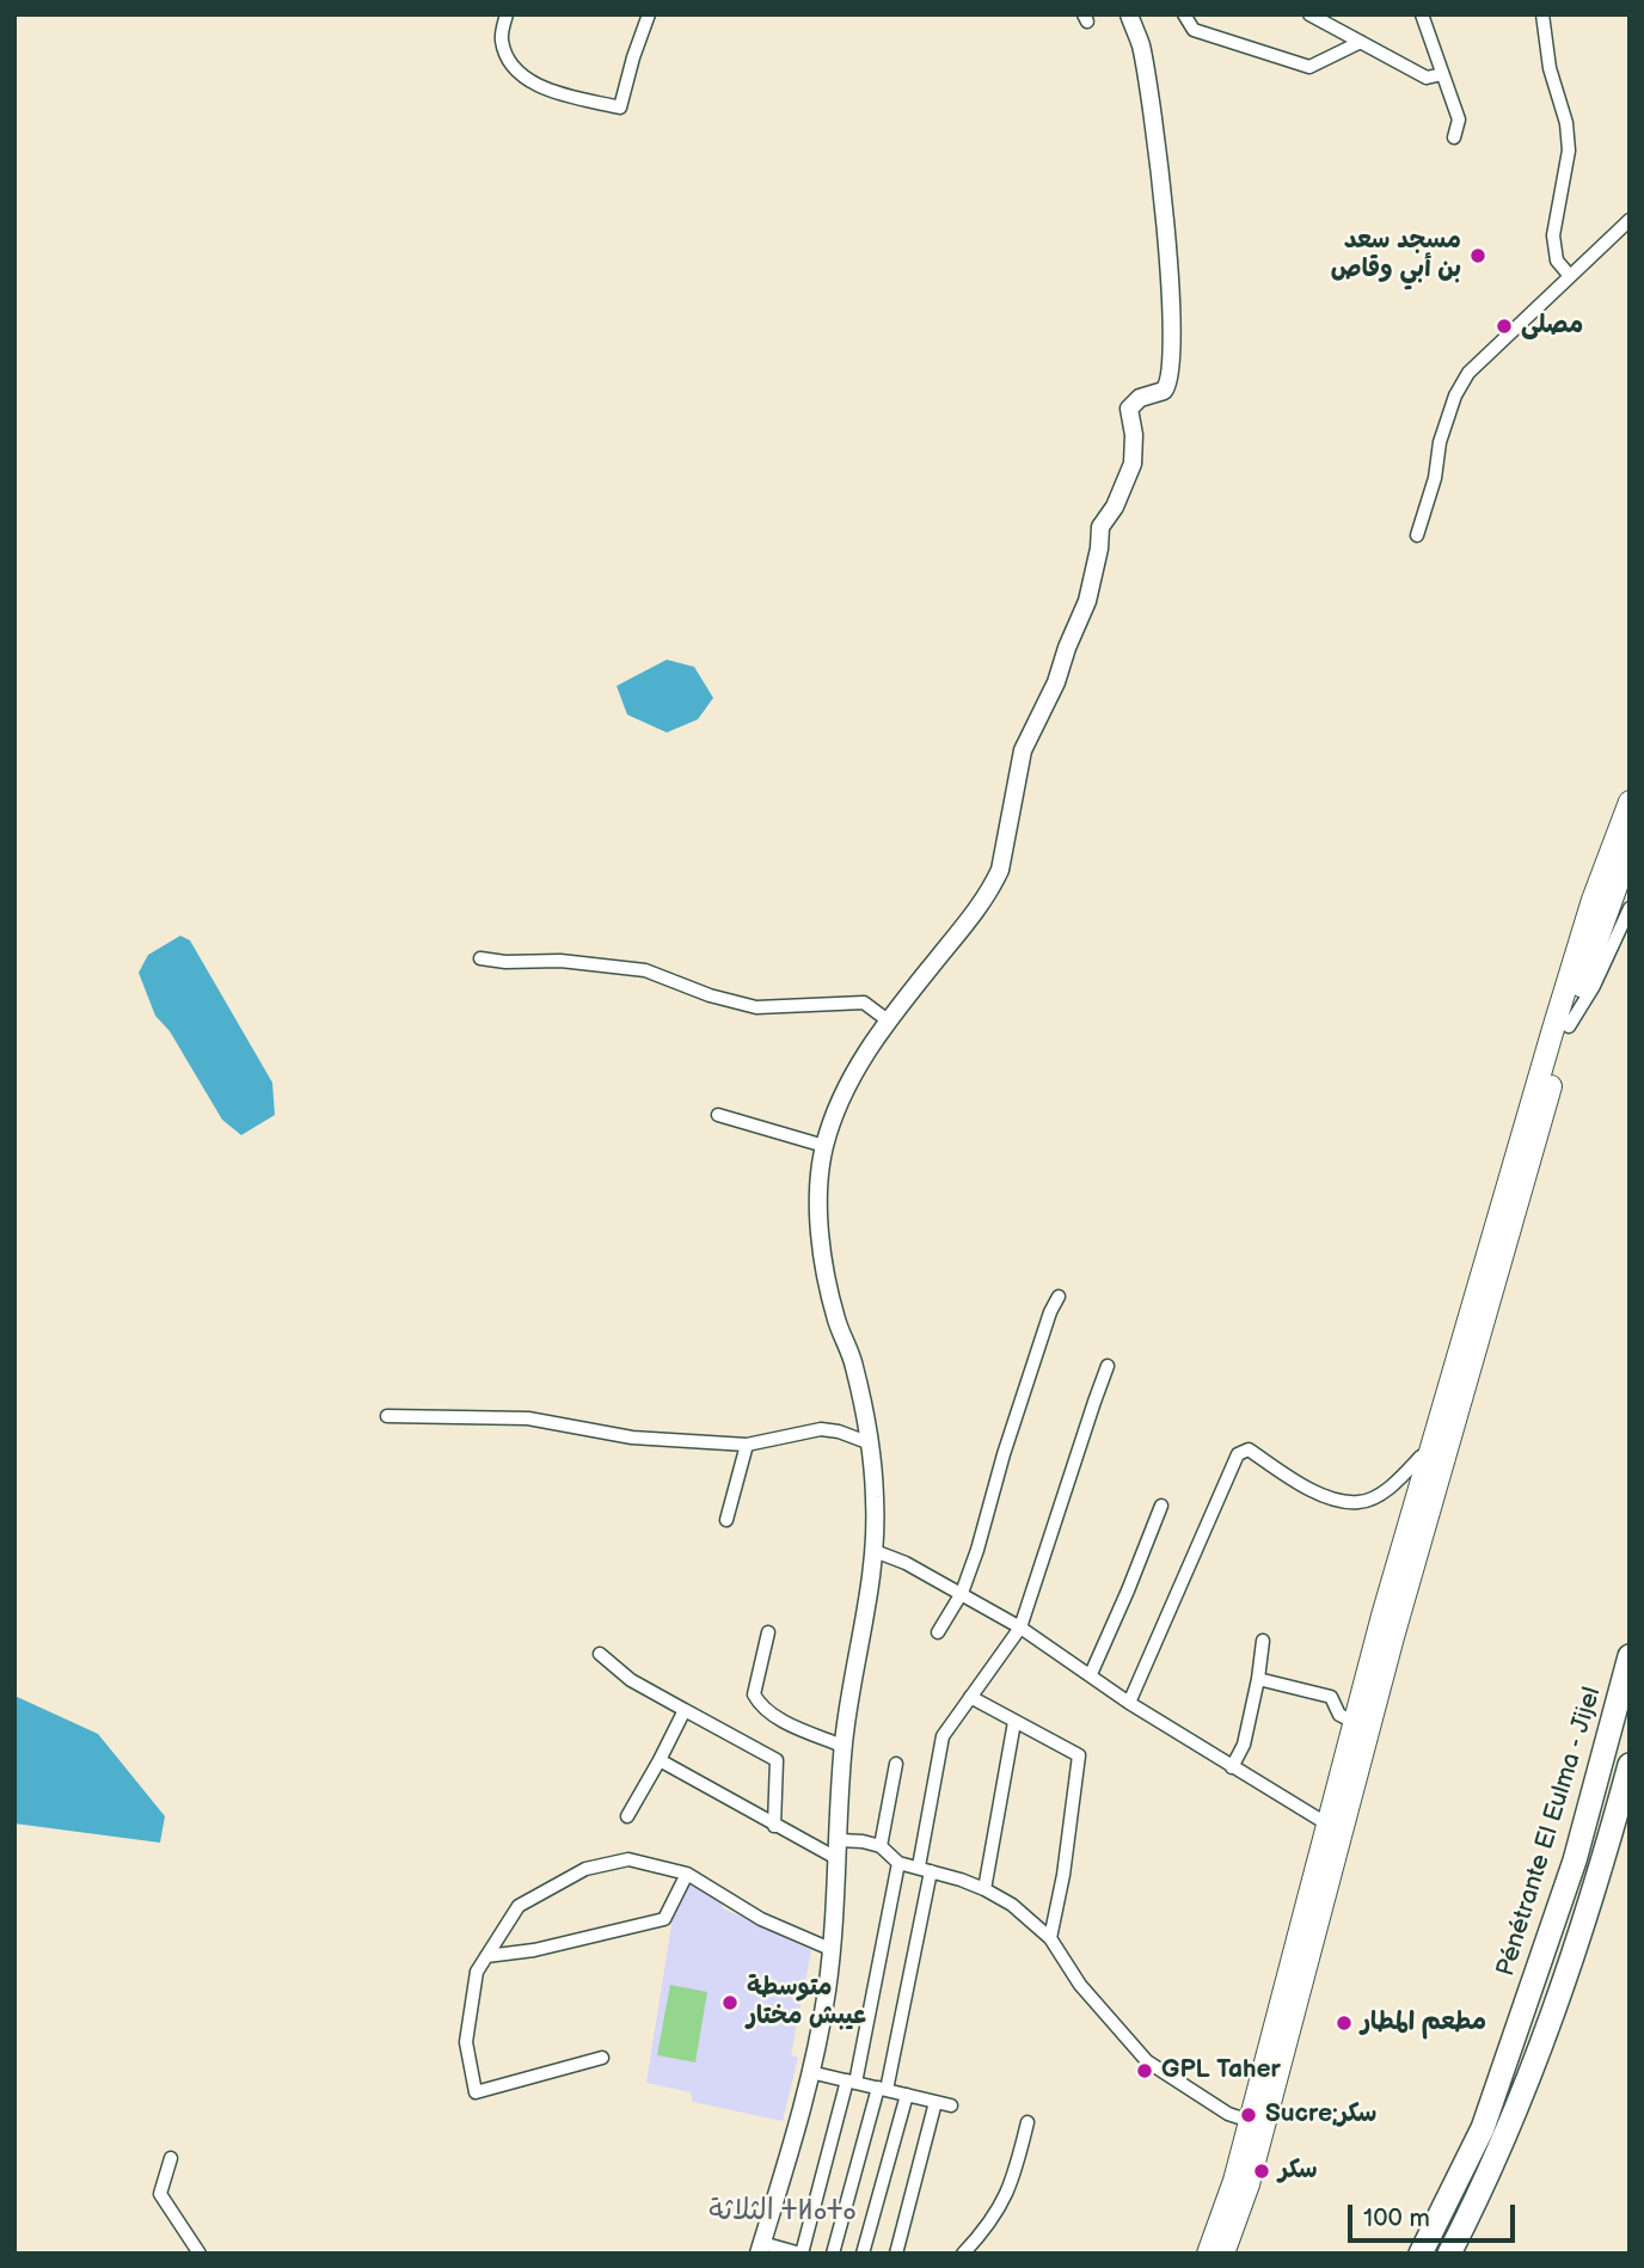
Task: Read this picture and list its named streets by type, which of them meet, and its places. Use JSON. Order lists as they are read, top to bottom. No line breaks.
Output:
{"streets":{"highway":["Pénétrante El Eulma - Jijel"]},"districts":["الثلاثة ⵜⵍⴰⵜⴰ"],"places":["مسجد سعد بن أبي وقاص","مصلى","متوسطة عيبش مختار","مطعم المطار","GPL Taher","Sucre;سكر","سكر"],"scale_bar":"100 m"}
